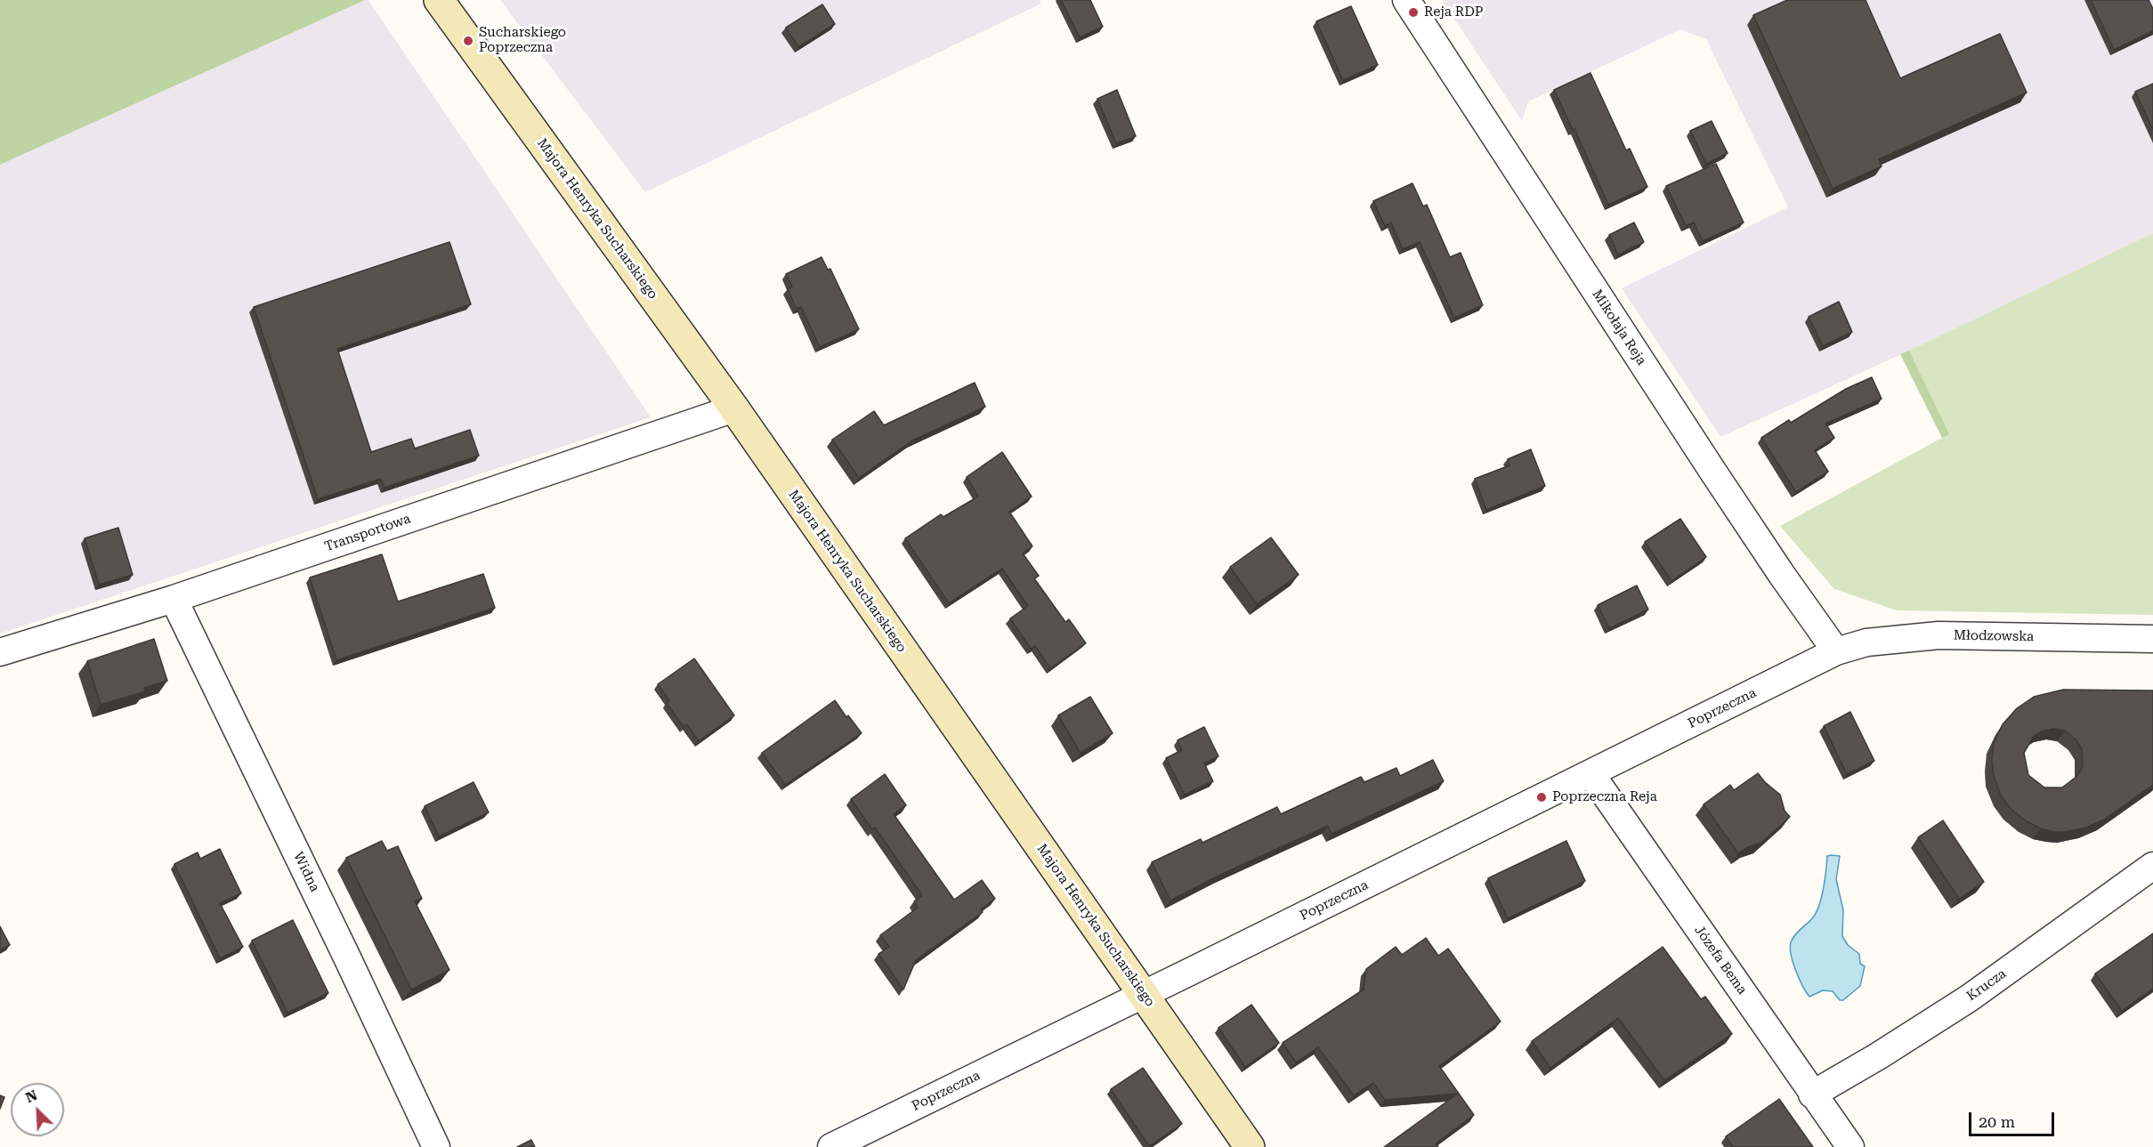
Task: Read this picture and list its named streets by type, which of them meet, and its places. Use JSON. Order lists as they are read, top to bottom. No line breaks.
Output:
{"streets":{"street":["Majora Henryka Sucharskiego","Mikołaja Reja","Transportowa","Młodzowska","Poprzeczna","Widna","Józefa Bema","Krucza"]},"crossings":[["Majora Henryka Sucharskiego","Transportowa"],["Majora Henryka Sucharskiego","Poprzeczna"],["Mikołaja Reja","Młodzowska"],["Mikołaja Reja","Poprzeczna"],["Transportowa","Widna"],["Młodzowska","Poprzeczna"],["Poprzeczna","Józefa Bema"],["Józefa Bema","Krucza"]],"places":["Reja RDP","Sucharskiego Poprzeczna","Poprzeczna Reja"],"scale_bar":"20 m","north":"top left"}
